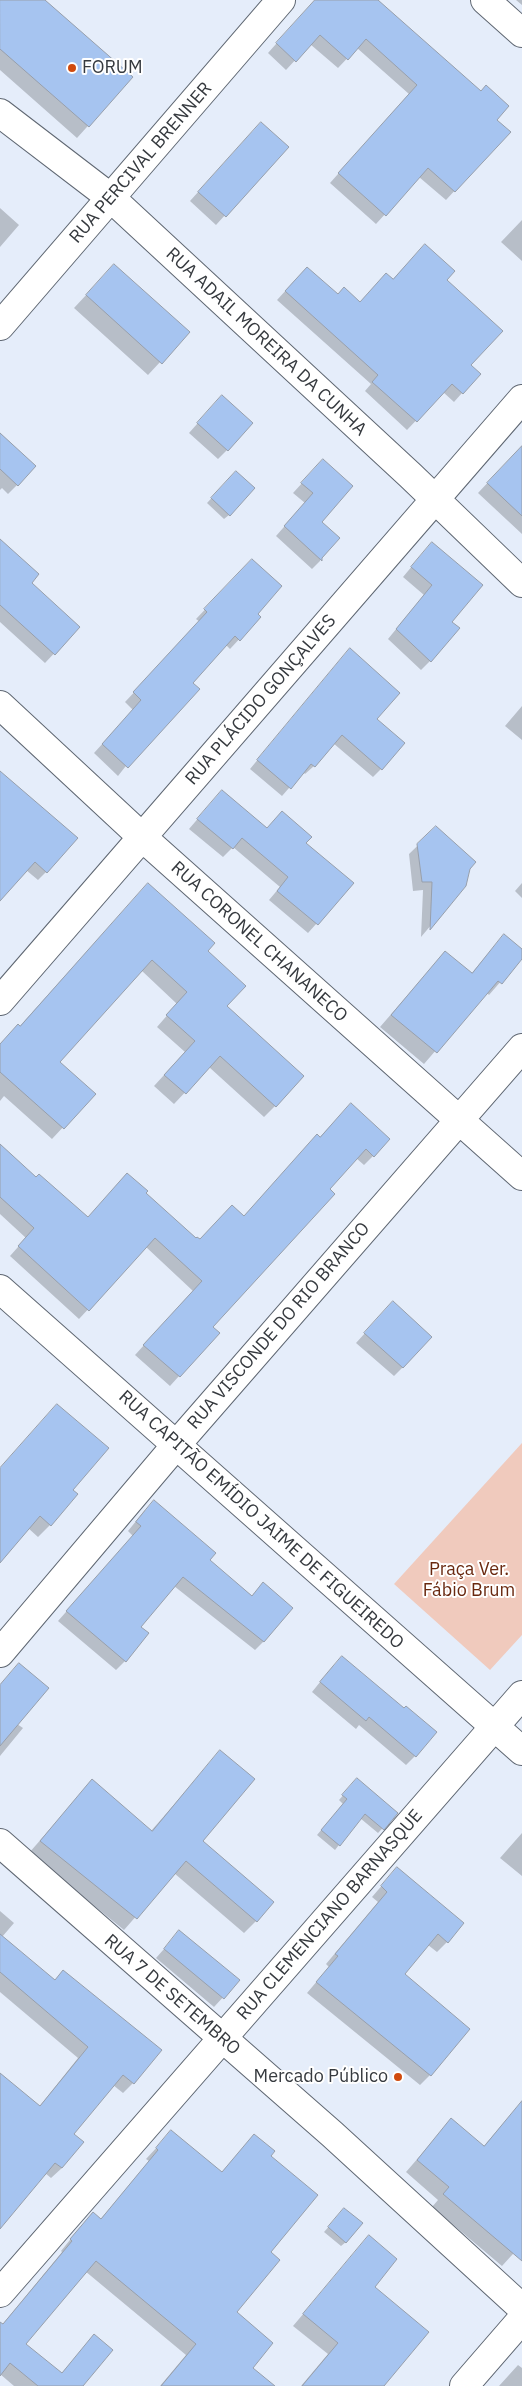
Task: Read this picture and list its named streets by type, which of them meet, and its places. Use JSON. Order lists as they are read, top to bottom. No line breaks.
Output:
{"streets":{"street":["RUA PERCIVAL BRENNER","RUA ADAIL MOREIRA DA CUNHA","RUA PLÁCIDO GONÇALVES","RUA CORONEL CHANANECO","RUA VISCONDE DO RIO BRANCO","RUA CAPITÃO EMÍDIO JAIME DE FIGUEIREDO","RUA CLEMENCIANO BARNASQUE","RUA 7 DE SETEMBRO"]},"crossings":[["RUA PERCIVAL BRENNER","RUA ADAIL MOREIRA DA CUNHA"],["RUA ADAIL MOREIRA DA CUNHA","RUA PLÁCIDO GONÇALVES"],["RUA PLÁCIDO GONÇALVES","RUA CORONEL CHANANECO"],["RUA CORONEL CHANANECO","RUA VISCONDE DO RIO BRANCO"],["RUA VISCONDE DO RIO BRANCO","RUA CAPITÃO EMÍDIO JAIME DE FIGUEIREDO"],["RUA CAPITÃO EMÍDIO JAIME DE FIGUEIREDO","RUA CLEMENCIANO BARNASQUE"],["RUA CLEMENCIANO BARNASQUE","RUA 7 DE SETEMBRO"]],"parks":["Praça Ver. Fábio Brum"],"places":["FORUM","Mercado Público"]}
